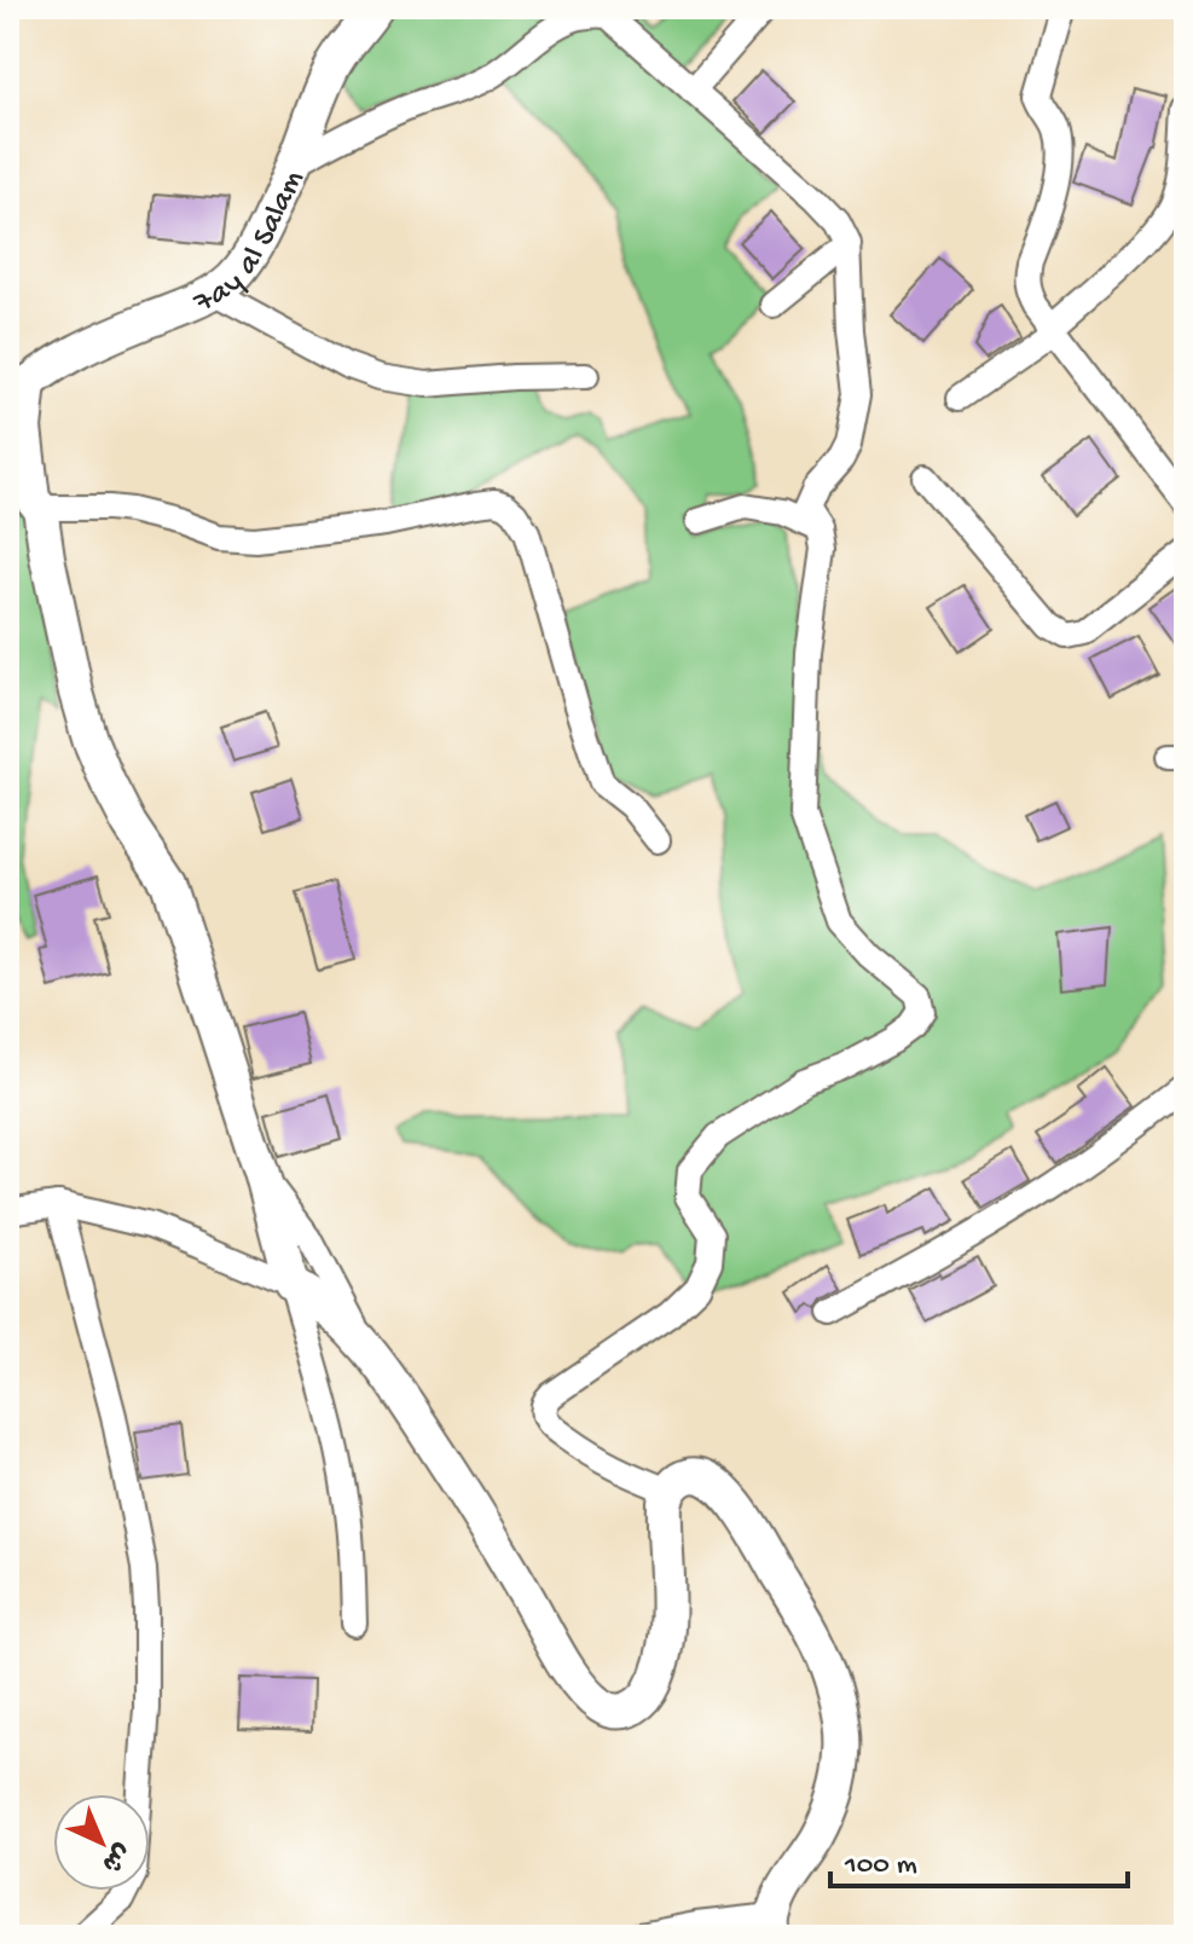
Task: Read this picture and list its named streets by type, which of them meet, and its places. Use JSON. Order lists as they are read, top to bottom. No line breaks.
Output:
{"streets":{"street":["7ay al Salam"]},"scale_bar":"100 m","north":"bottom right"}
